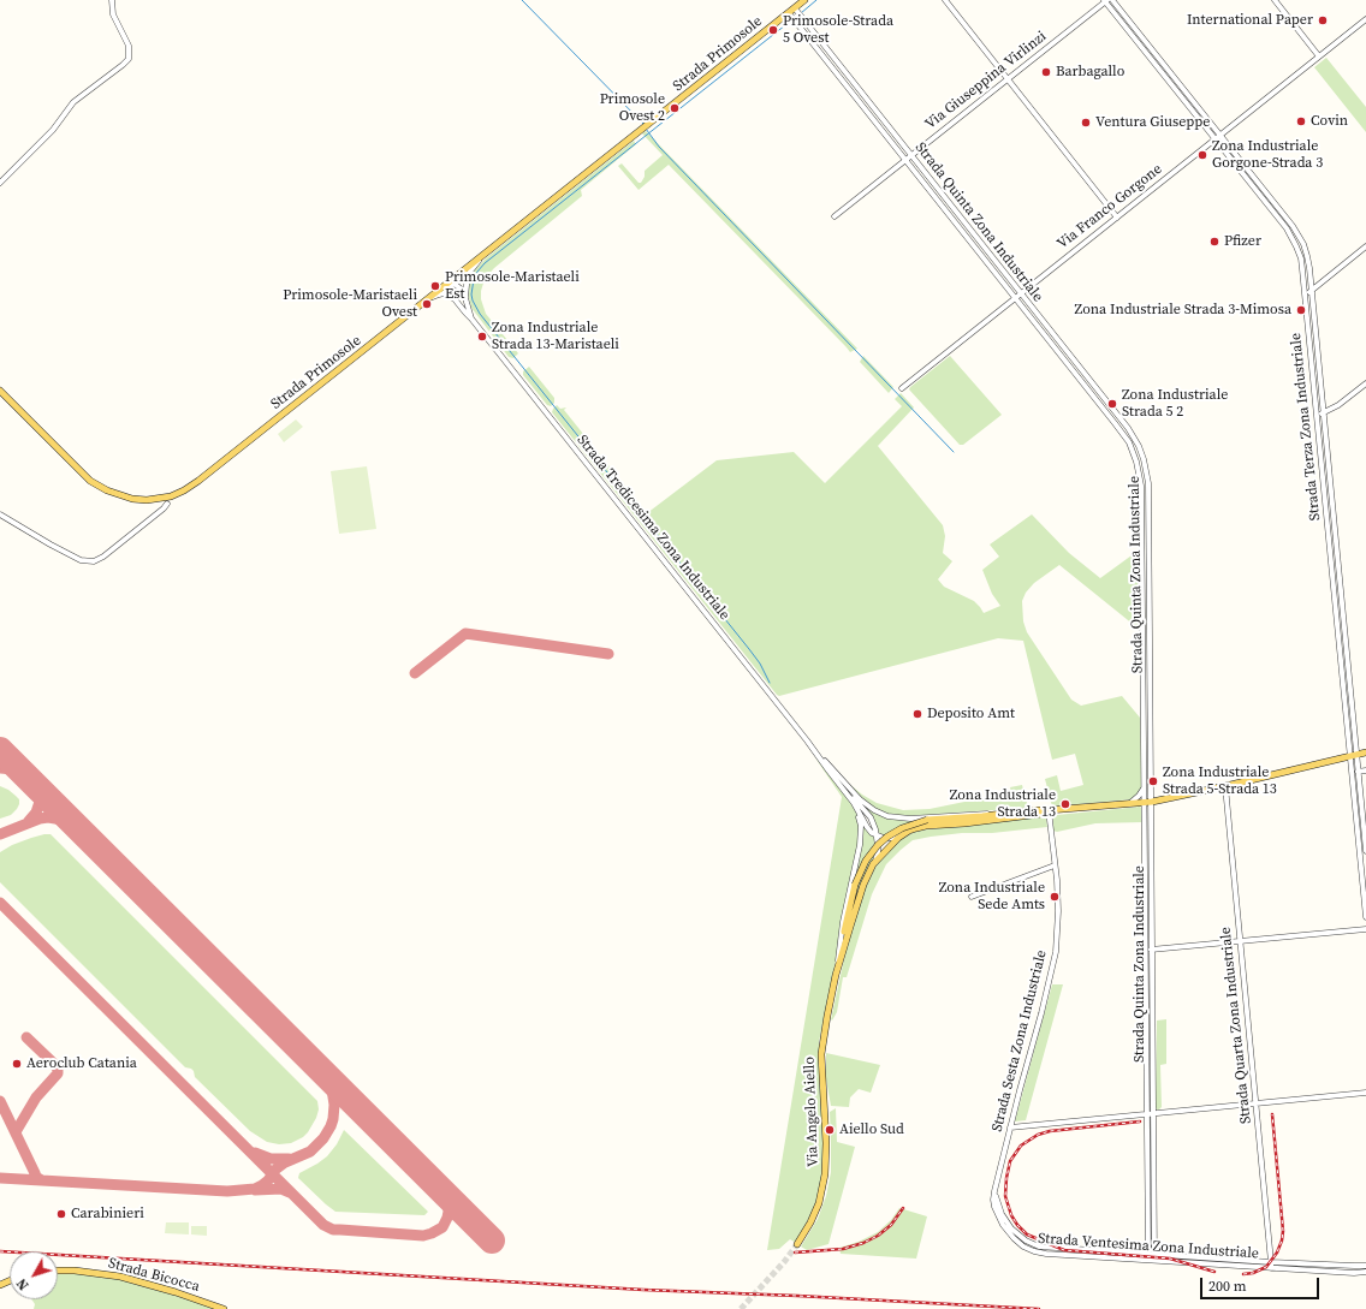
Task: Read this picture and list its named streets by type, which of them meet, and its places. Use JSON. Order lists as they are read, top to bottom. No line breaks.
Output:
{"streets":{"main road":["Strada Primosole","Via Angelo Aiello","Strada Bicocca"],"street":["Via Giuseppina Virlinzi","Via Franco Gorgone","Strada Quinta Zona Industriale","Strada Terza Zona Industriale","Strada Tredicesima Zona Industriale","Strada Quarta Zona Industriale","Strada Sesta Zona Industriale","Strada Ventesima Zona Industriale"]},"crossings":[["Strada Primosole","Strada Quinta Zona Industriale"],["Via Giuseppina Virlinzi","Strada Quinta Zona Industriale"],["Via Giuseppina Virlinzi","Strada Terza Zona Industriale"],["Via Franco Gorgone","Strada Quinta Zona Industriale"],["Via Franco Gorgone","Strada Terza Zona Industriale"],["Strada Quinta Zona Industriale","Strada Ventesima Zona Industriale"],["Strada Quarta Zona Industriale","Strada Ventesima Zona Industriale"],["Strada Sesta Zona Industriale","Strada Ventesima Zona Industriale"]],"places":["International Paper","Primosole-Strada 5 Ovest","Barbagallo","Primosole Ovest 2","Covin","Ventura Giuseppe","Zona Industriale Gorgone-Strada 3","Pfizer","Primosole-Maristaeli Est","Primosole-Maristaeli Ovest","Zona Industriale Strada 3-Mimosa","Zona Industriale Strada 13-Maristaeli","Zona Industriale Strada 5 2","Deposito Amt","Zona Industriale Strada 5-Strada 13","Zona Industriale Strada 13","Zona Industriale Sede Amts","Aeroclub Catania","Aiello Sud","Carabinieri"],"scale_bar":"200 m","north":"bottom left"}
